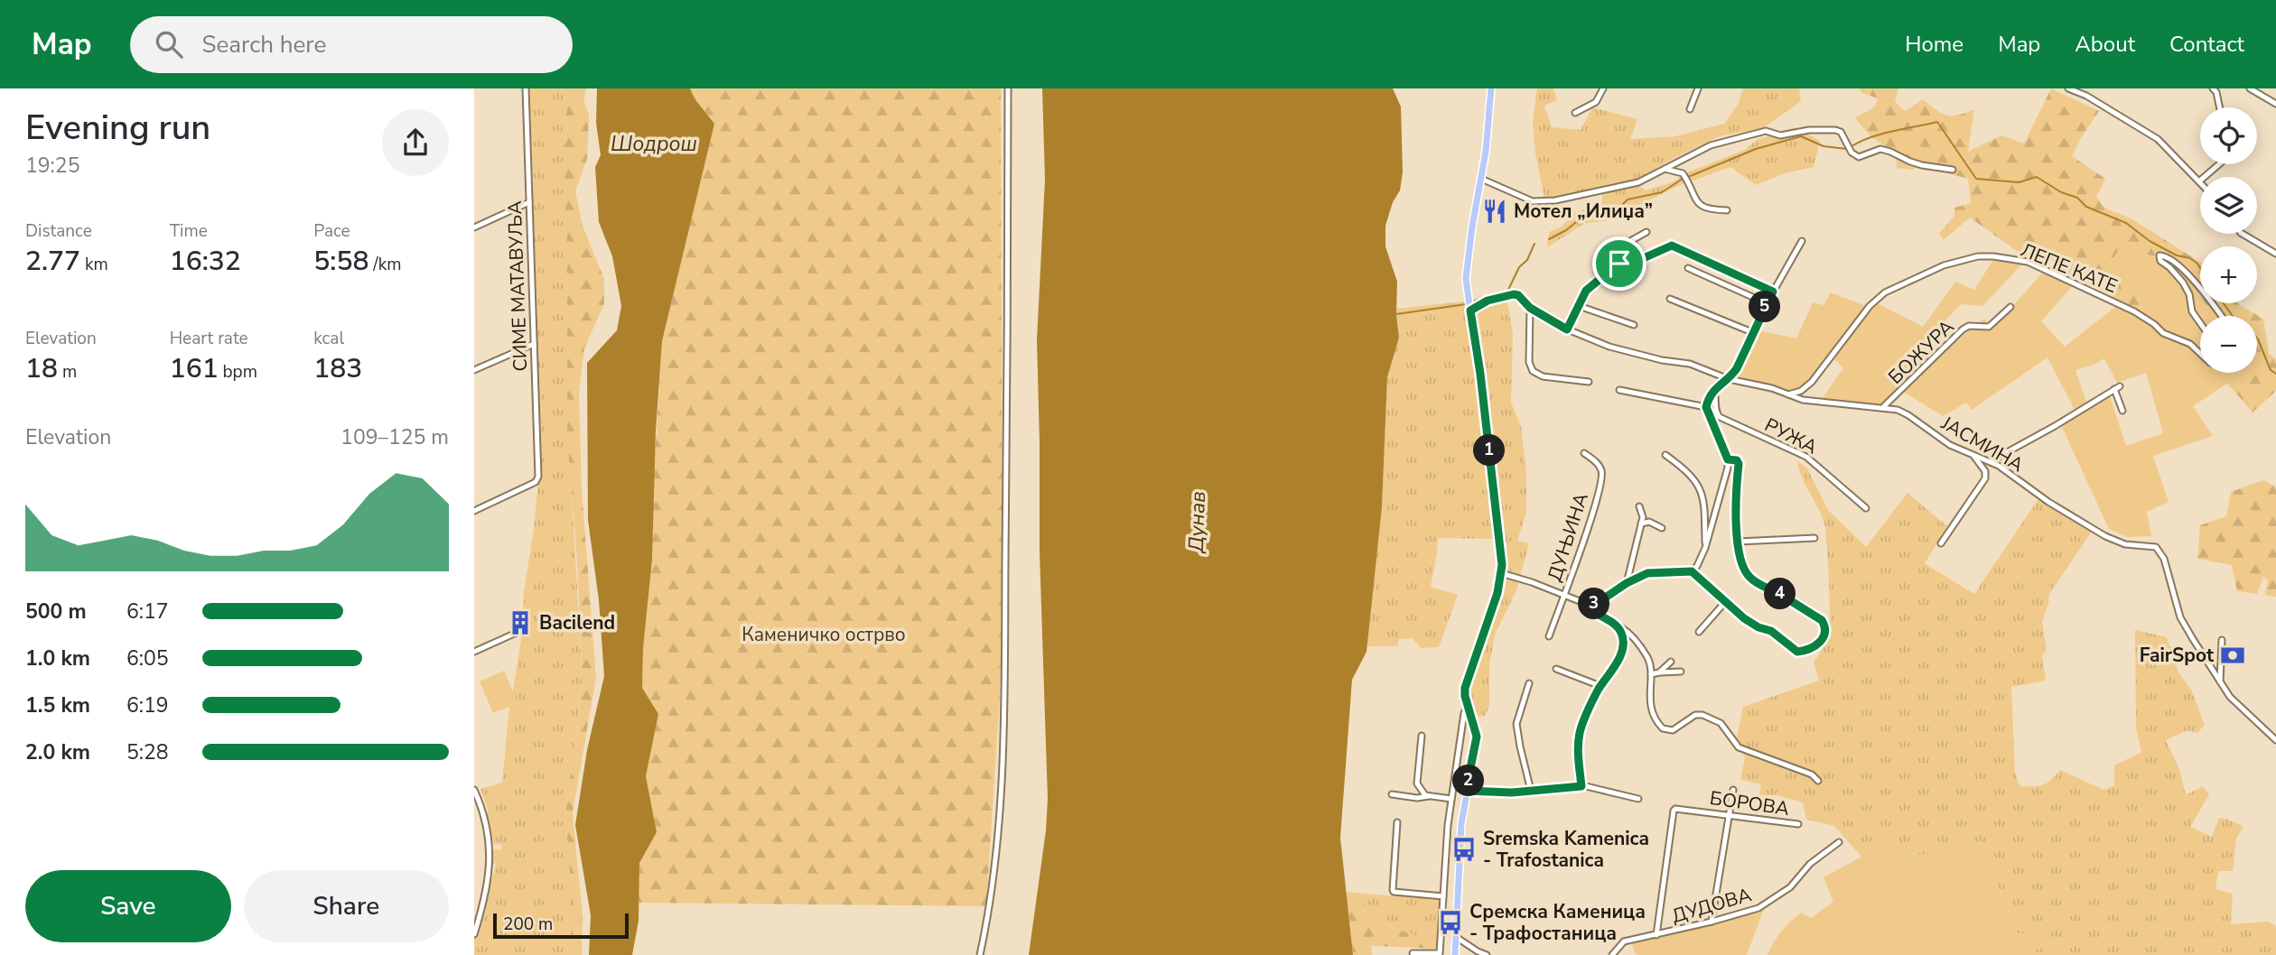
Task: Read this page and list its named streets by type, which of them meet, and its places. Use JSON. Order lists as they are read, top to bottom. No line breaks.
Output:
{"streets":{"street":["ЛЕПЕ КАТЕ","СИМЕ МАТАВУЉА","БОЖУРА","РУЖА","ЈАСМИНА","ДУЊИНА","БОРОВА","ДУДОВА"]},"crossings":[["ЛЕПЕ КАТЕ","ЈАСМИНА"],["БОЖУРА","ЈАСМИНА"],["БОРОВА","ДУДОВА"]],"water":["Шодрош","Дунав"],"parks":["Каменичко острво"],"places":{"restaurant":["Мотел „Илиџа”"],"building":["Bacilend"],"bank":["FairSpot"],"bus stop":["Sremska Kamenica - Trafostanica","Сремска Каменица - Трафостаница"]},"scale_bar":"200 m","page":{"header":"Map","search":"Search here","nav":["Home","Map","About","Contact"],"heading":["Evening run","19:25"],"map_buttons":["+","−"],"stats":[["Distance","2.77 km"],["Time","16:32"],["Pace","5:58 /km"],["Elevation","18 m"],["Heart rate","161 bpm"],["kcal","183"]],"pins":["5","1","4","3","2"],"chart":["Elevation","109–125 m"],"list":[{"name":"500 m","note":"6:17"},{"name":"1.0 km","note":"6:05"},{"name":"1.5 km","note":"6:19"},{"name":"2.0 km","note":"5:28"}],"buttons":["Save","Share"],"scale":"200 m"}}
